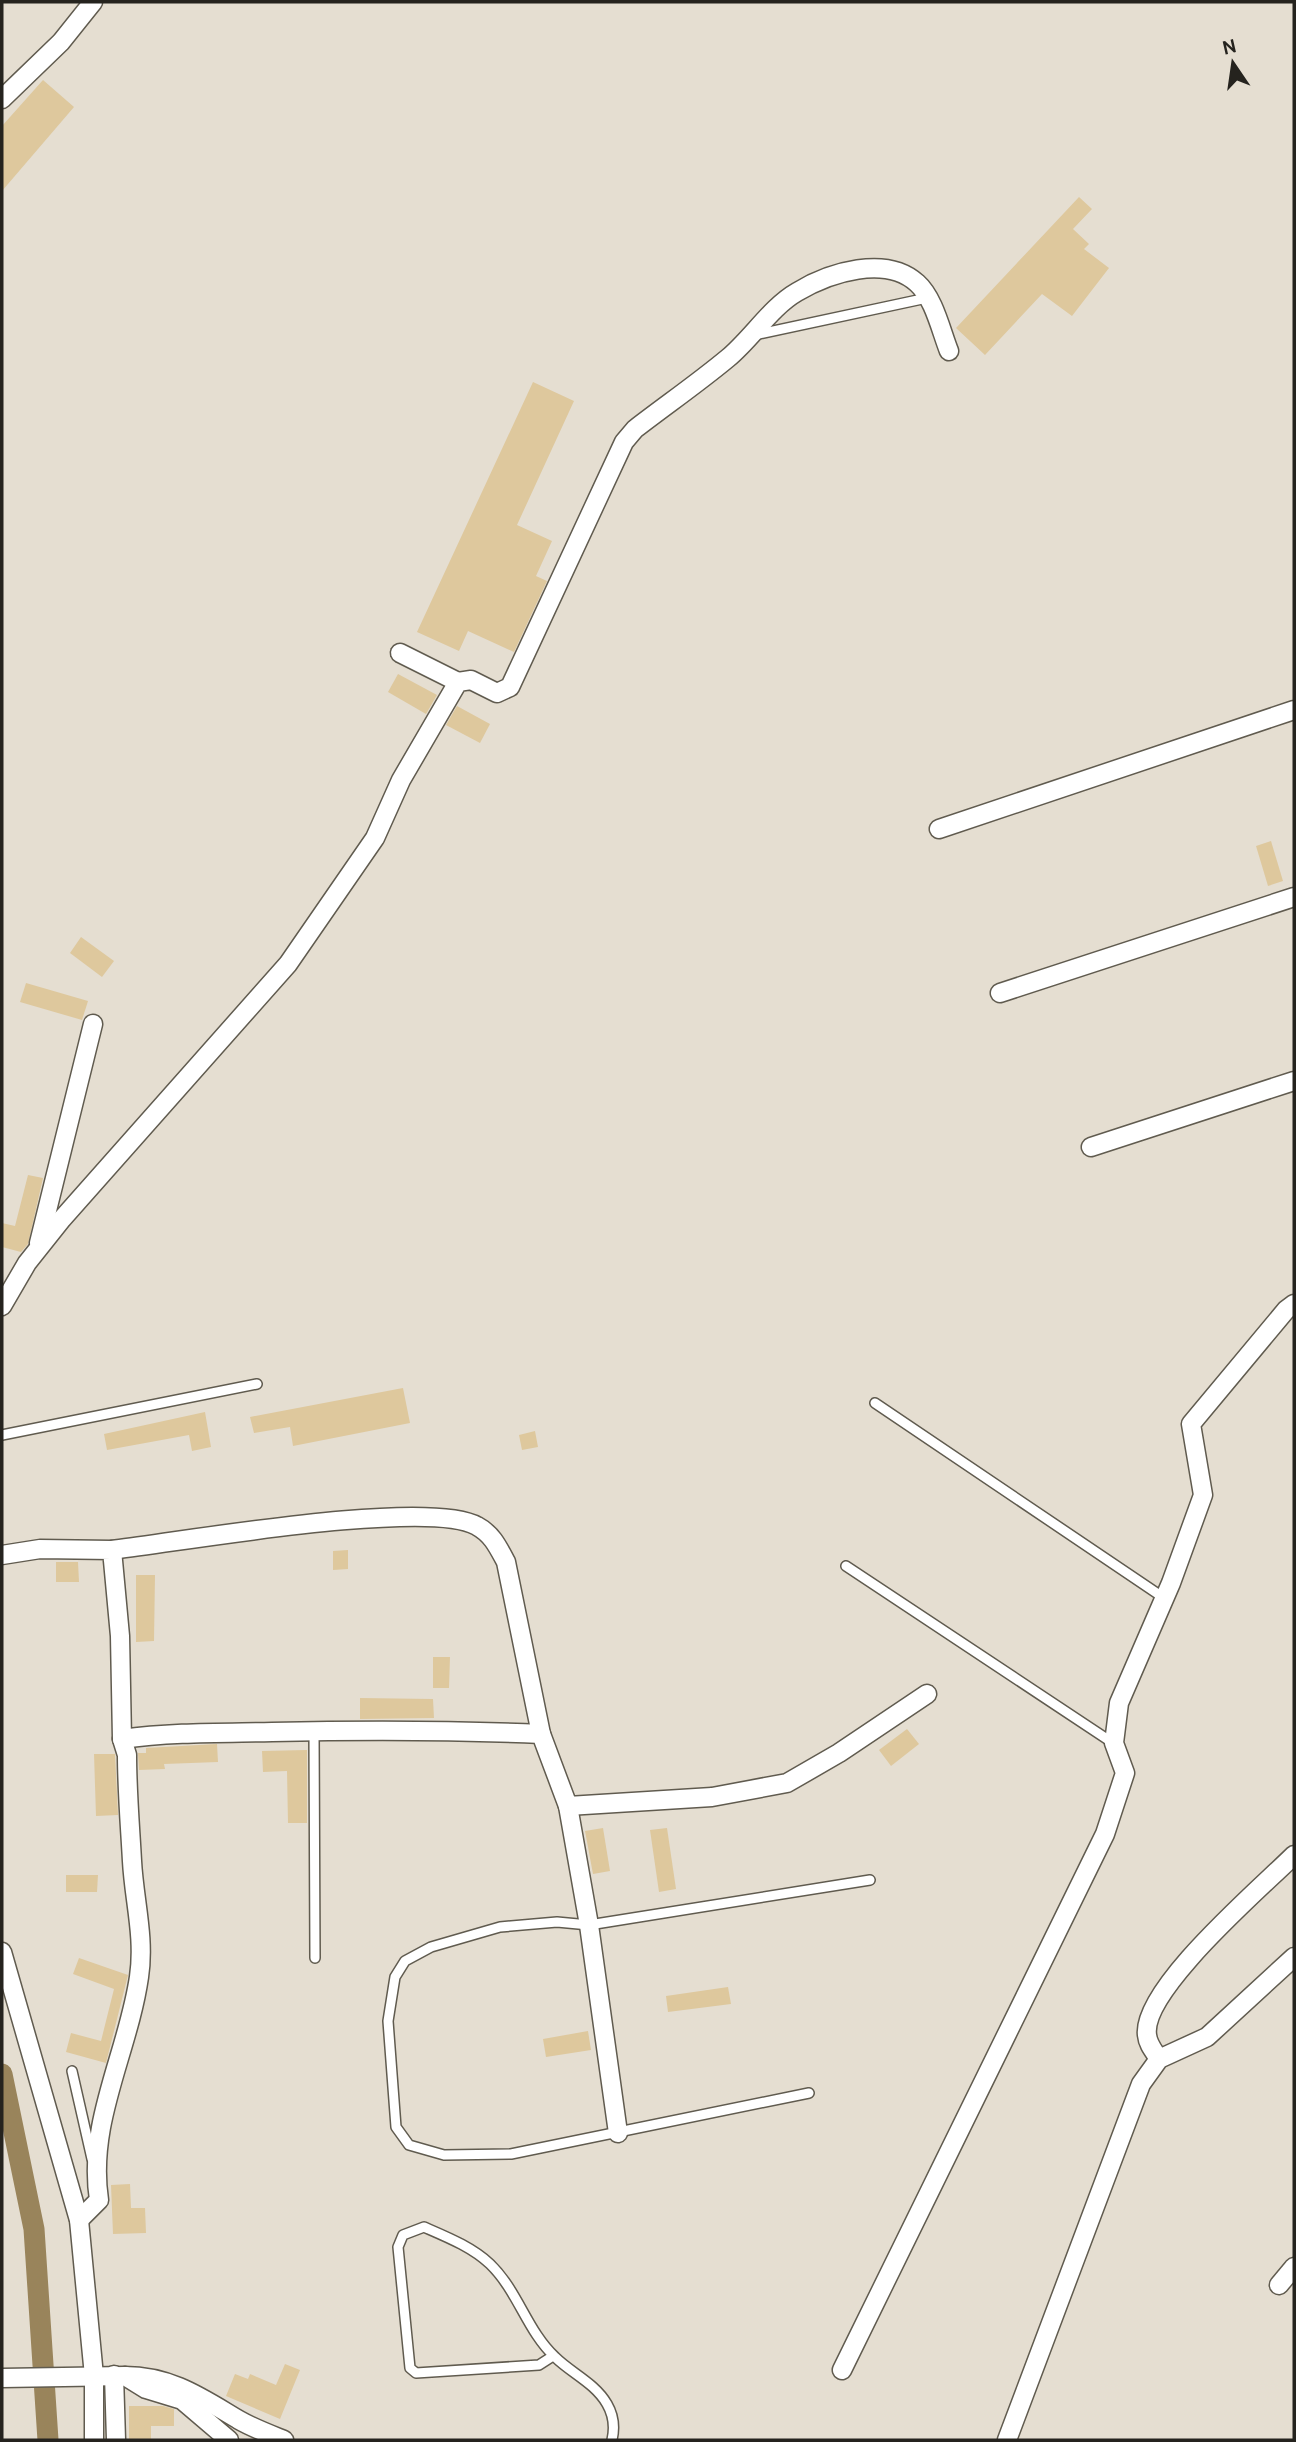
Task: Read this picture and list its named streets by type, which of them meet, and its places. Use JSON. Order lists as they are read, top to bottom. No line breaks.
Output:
{"north":"top"}
